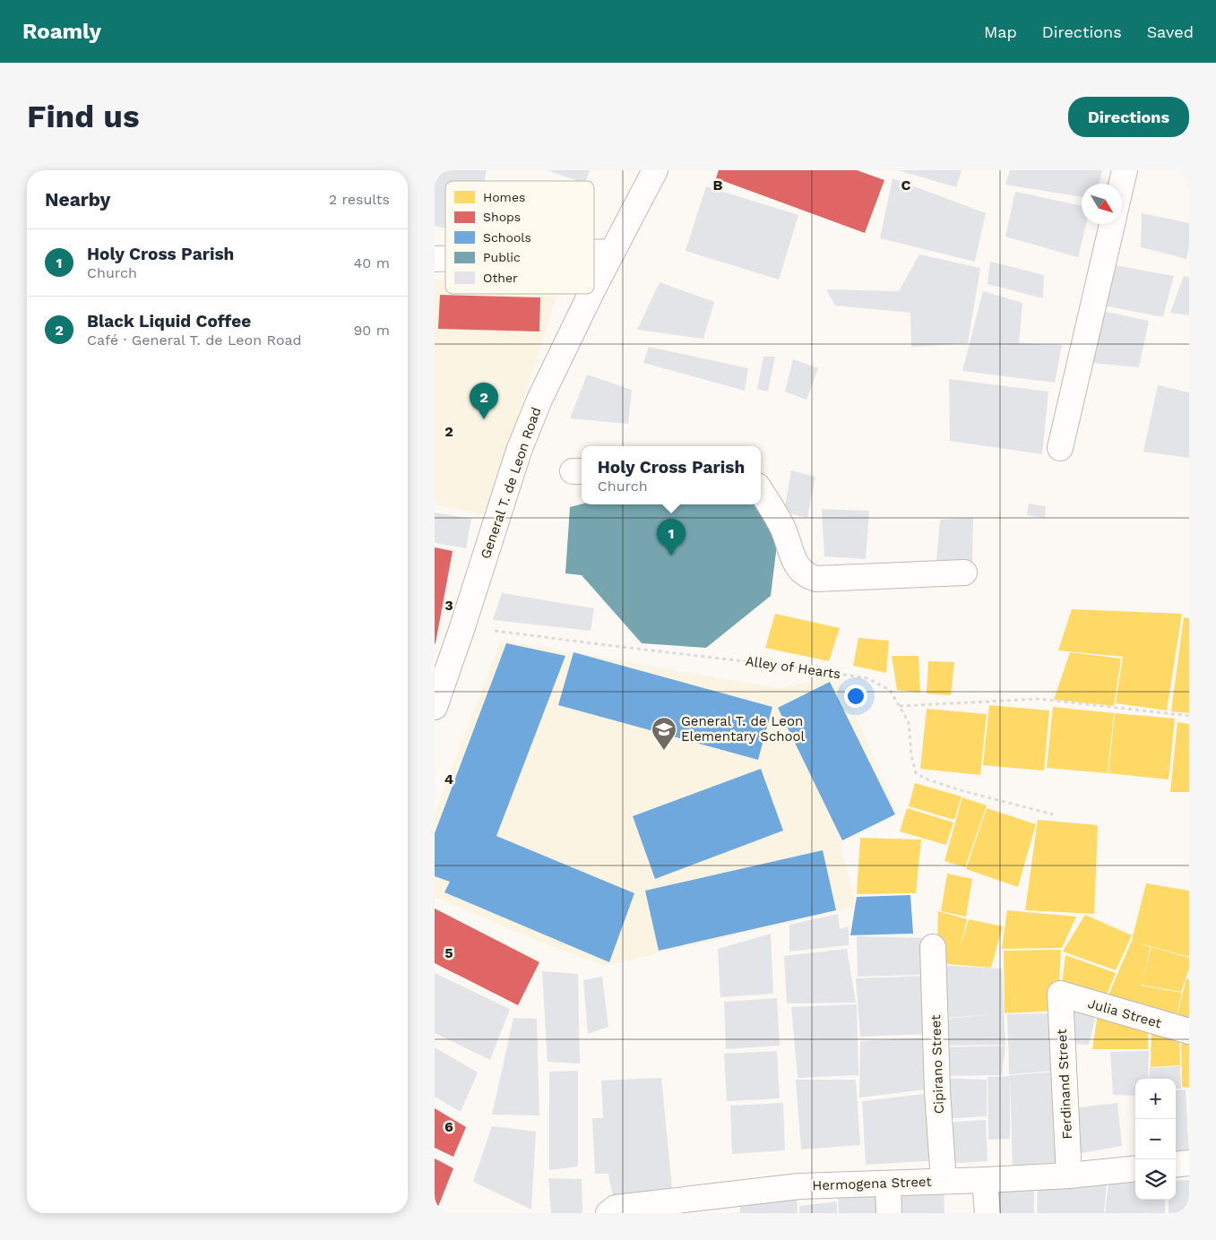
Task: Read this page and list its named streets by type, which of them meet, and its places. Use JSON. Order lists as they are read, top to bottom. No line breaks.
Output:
{"streets":{"street":["General T. de Leon Road","Julia Street","Cipirano Street","Ferdinand Street","Hermogena Street"],"path":["Alley of Hearts"]},"crossings":[["General T. de Leon Road","Alley of Hearts"],["Julia Street","Ferdinand Street"],["Cipirano Street","Hermogena Street"],["Ferdinand Street","Hermogena Street"]],"places":{"school or university":["General T. de Leon Elementary School"]},"legend":["Homes","Shops","Schools","Public","Other"],"north":"bottom right","page":{"header":"Roamly","nav":["Map","Directions","Saved"],"buttons":"Directions","title":"Find us","heading":["Nearby","2 results"],"list":[{"mark":"1","name":"Holy Cross Parish","note":"Church","value":"40 m"},{"mark":"2","name":"Black Liquid Coffee","note":"Café · General T. de Leon Road","value":"90 m"}],"pins":["2","1"],"popup":["Holy Cross Parish","Church"],"map_buttons":["+","−"]},"grid":{"columns":["B","C"],"rows":["2","3","4","5","6"]}}
